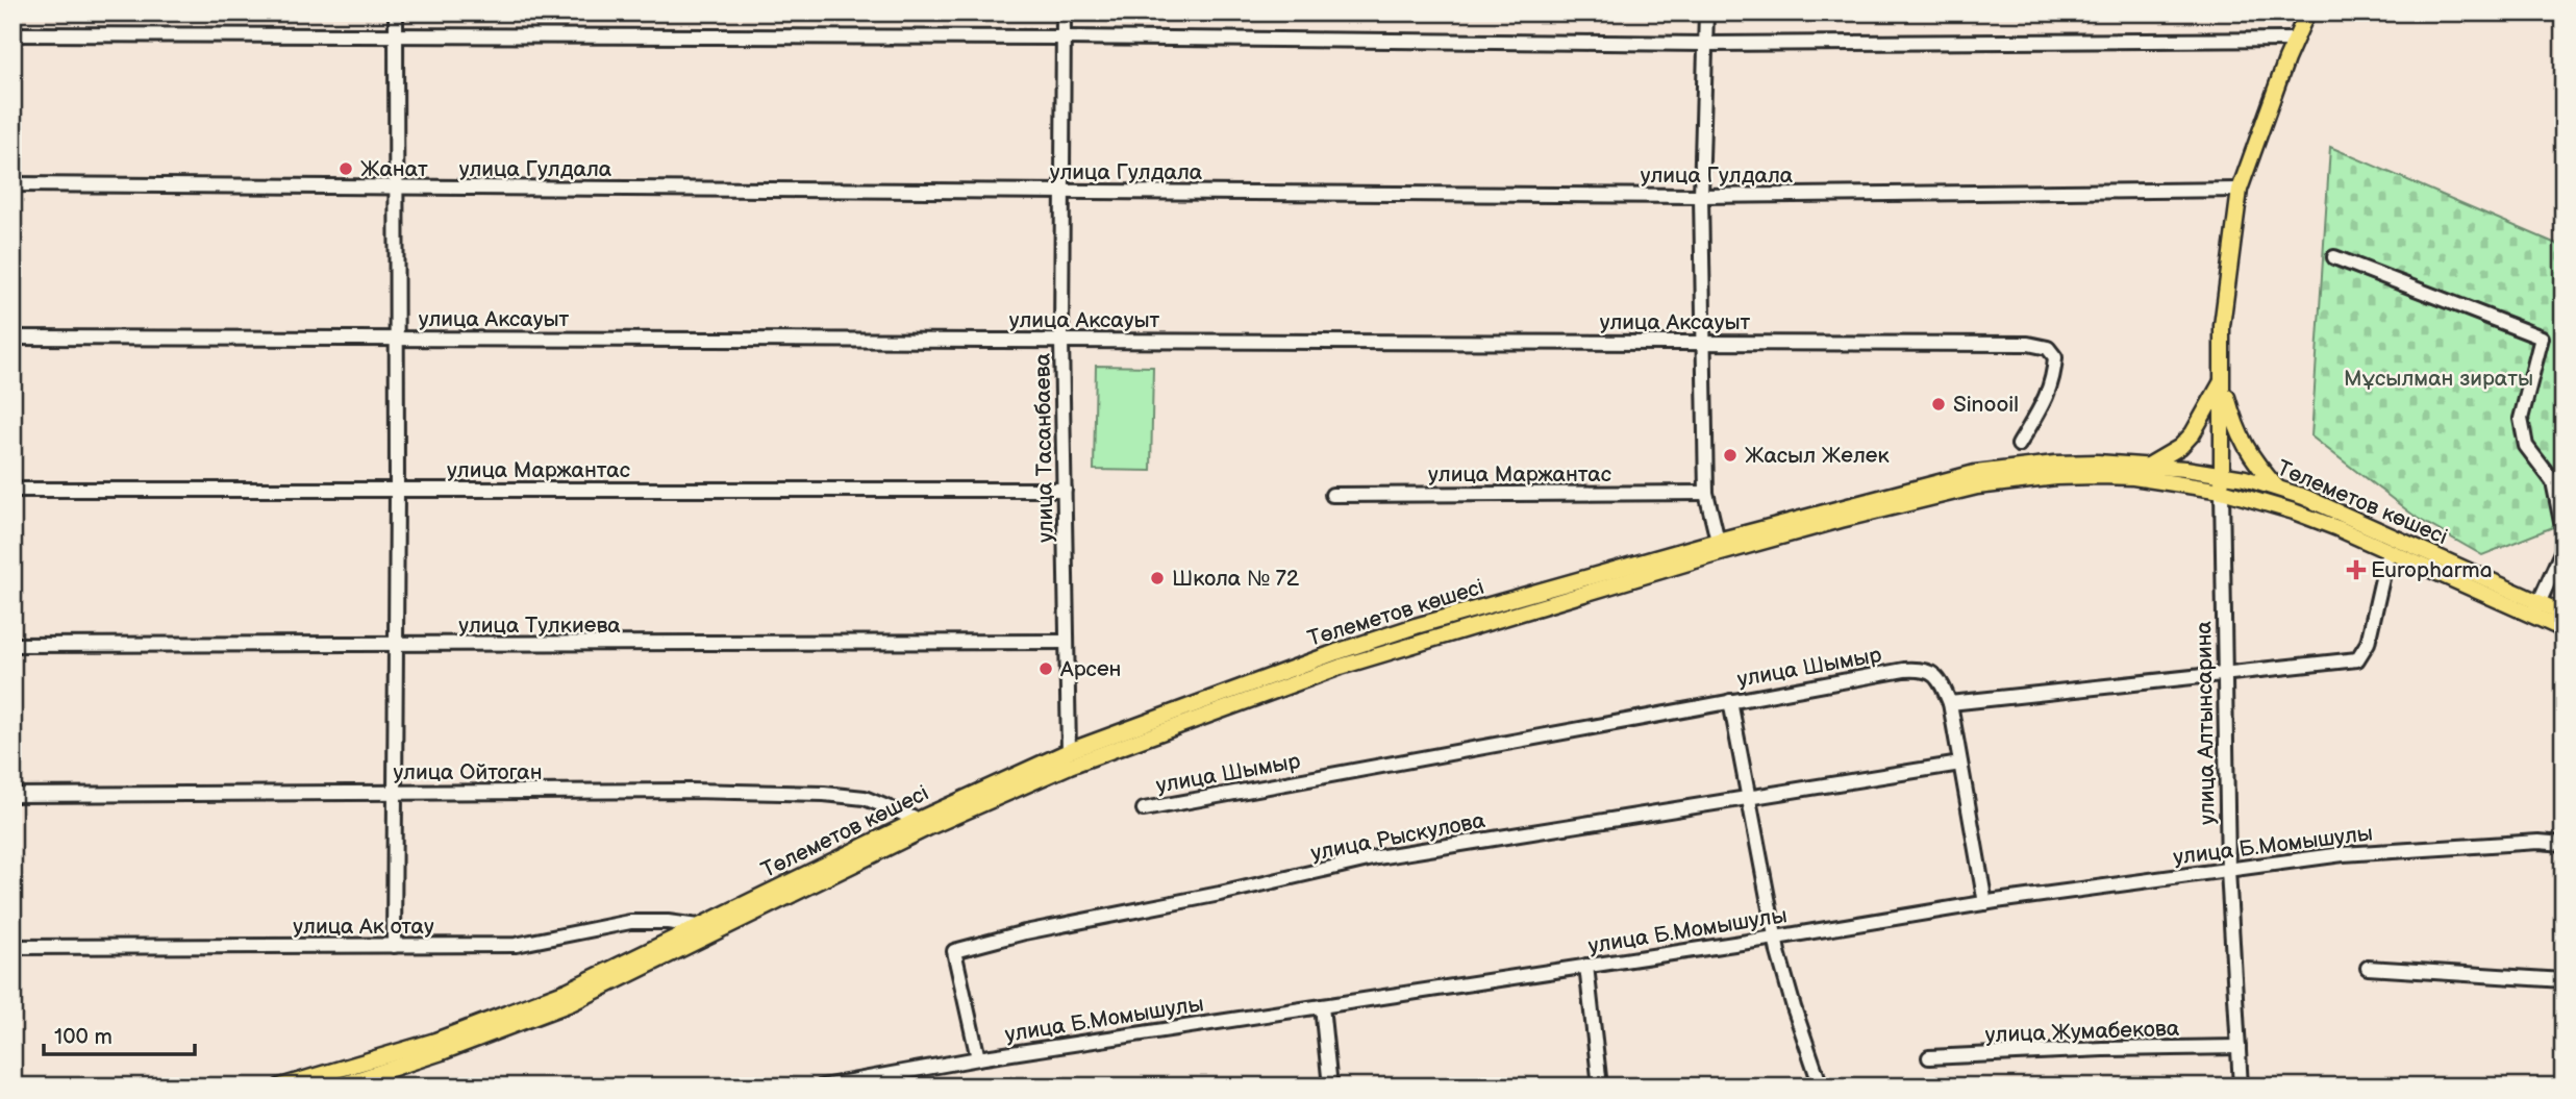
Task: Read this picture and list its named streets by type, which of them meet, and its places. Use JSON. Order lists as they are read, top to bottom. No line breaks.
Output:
{"streets":{"main road":["Төлеметов көшесі"],"street":["улица Гулдала","улица Аксауыт","улица Тасанбаева","улица Маржантас","улица Тулкиева","улица Шымыр","улица Алтынсарина","улица Ойтоган","улица Рыскулова","улица Б.Момышулы","улица Ак отау","улица Жумабекова"]},"crossings":[["улица Гулдала","улица Тасанбаева"],["улица Аксауыт","улица Тасанбаева"],["улица Тасанбаева","улица Маржантас"],["улица Тасанбаева","Төлеметов көшесі"],["улица Тасанбаева","улица Тулкиева"],["Төлеметов көшесі","улица Алтынсарина"],["Төлеметов көшесі","улица Ойтоган"],["Төлеметов көшесі","улица Ак отау"],["улица Алтынсарина","улица Б.Момышулы"],["улица Алтынсарина","улица Жумабекова"],["улица Рыскулова","улица Б.Момышулы"]],"parks":["Мұсылман зираты"],"places":{"other":["Жанат","Sinooil","Жасыл Желек","Школа № 72","Арсен"],"health":["Europharma"]},"scale_bar":"100 m"}
